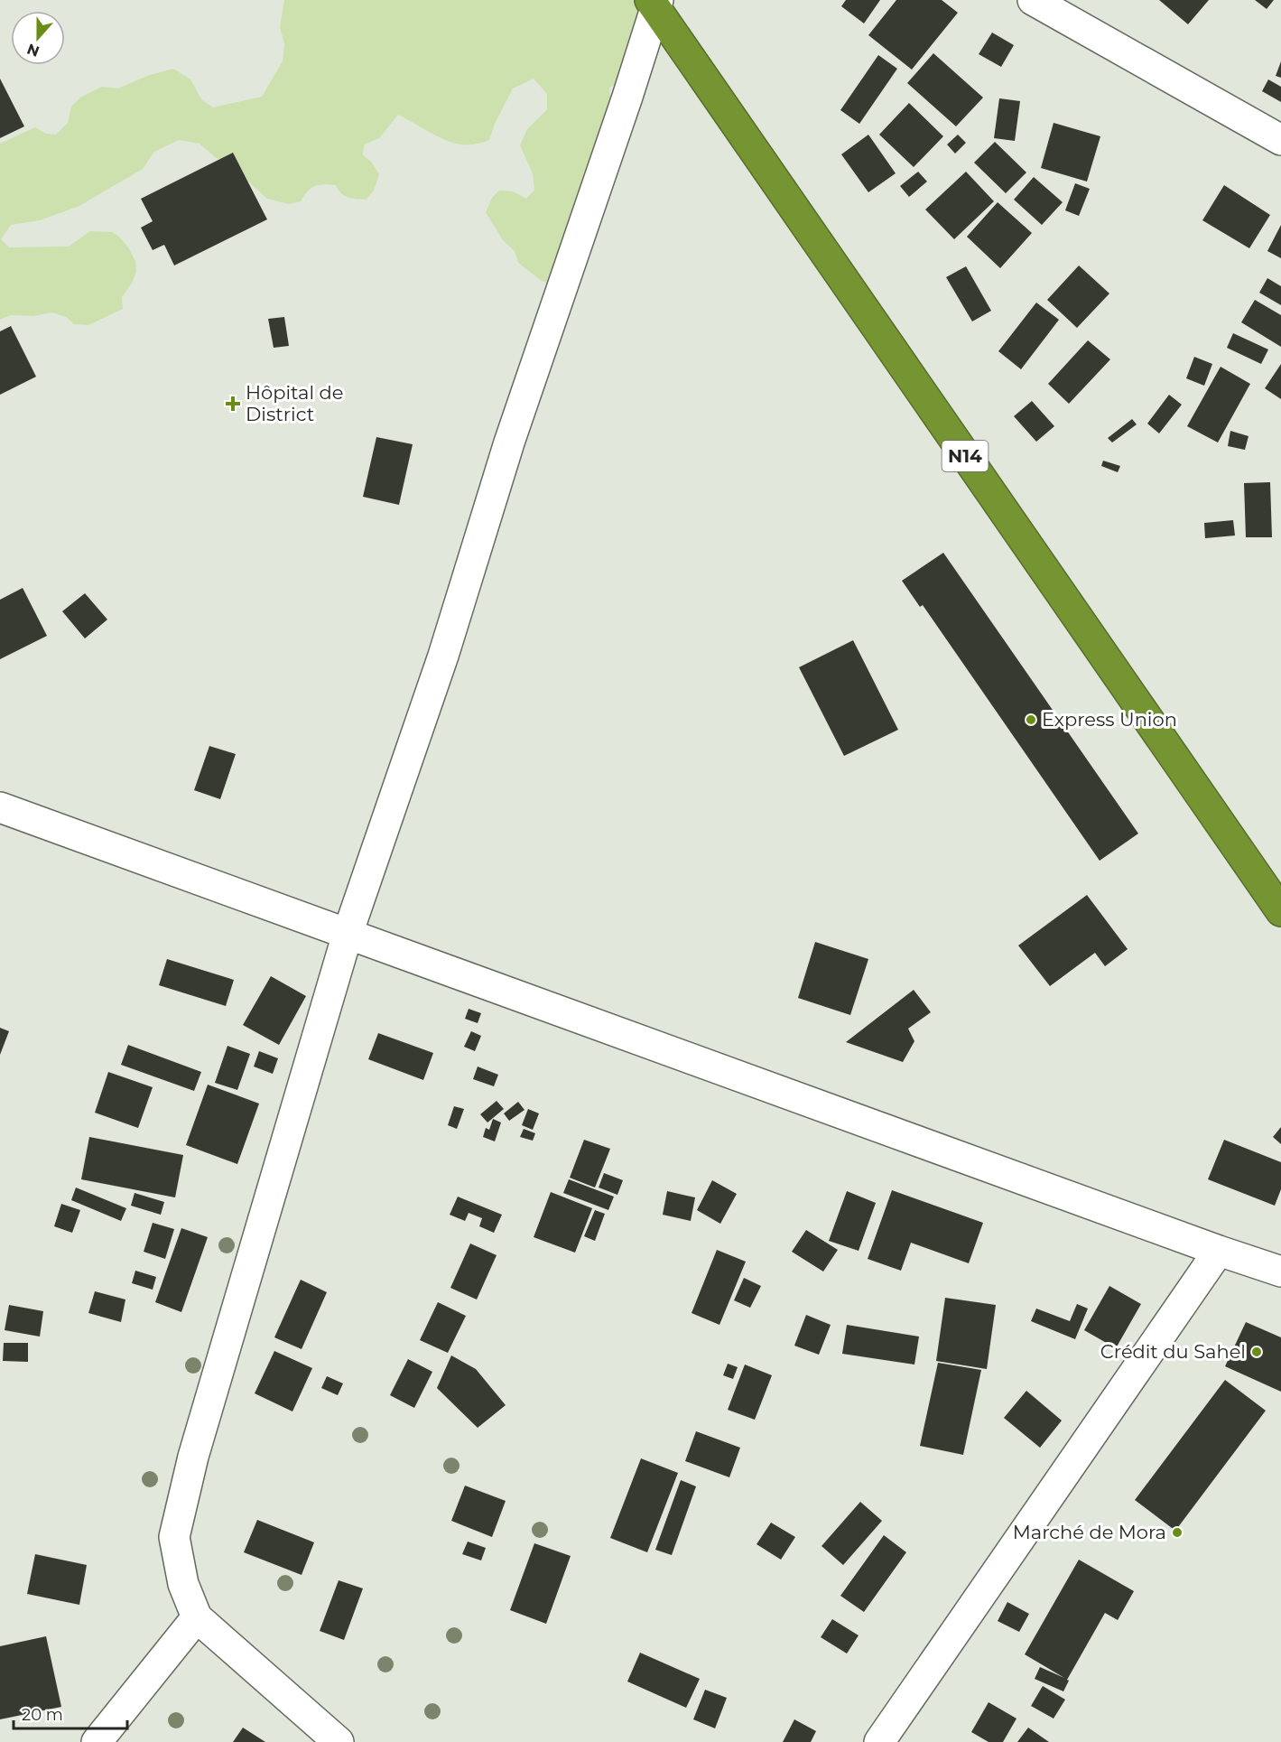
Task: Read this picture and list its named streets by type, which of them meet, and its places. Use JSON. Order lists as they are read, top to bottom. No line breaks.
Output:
{"streets":{"highway":["N14"]},"places":{"health":["Hôpital de District"],"other":["Express Union","Crédit du Sahel","Marché de Mora"]},"scale_bar":"20 m","north":"bottom"}
